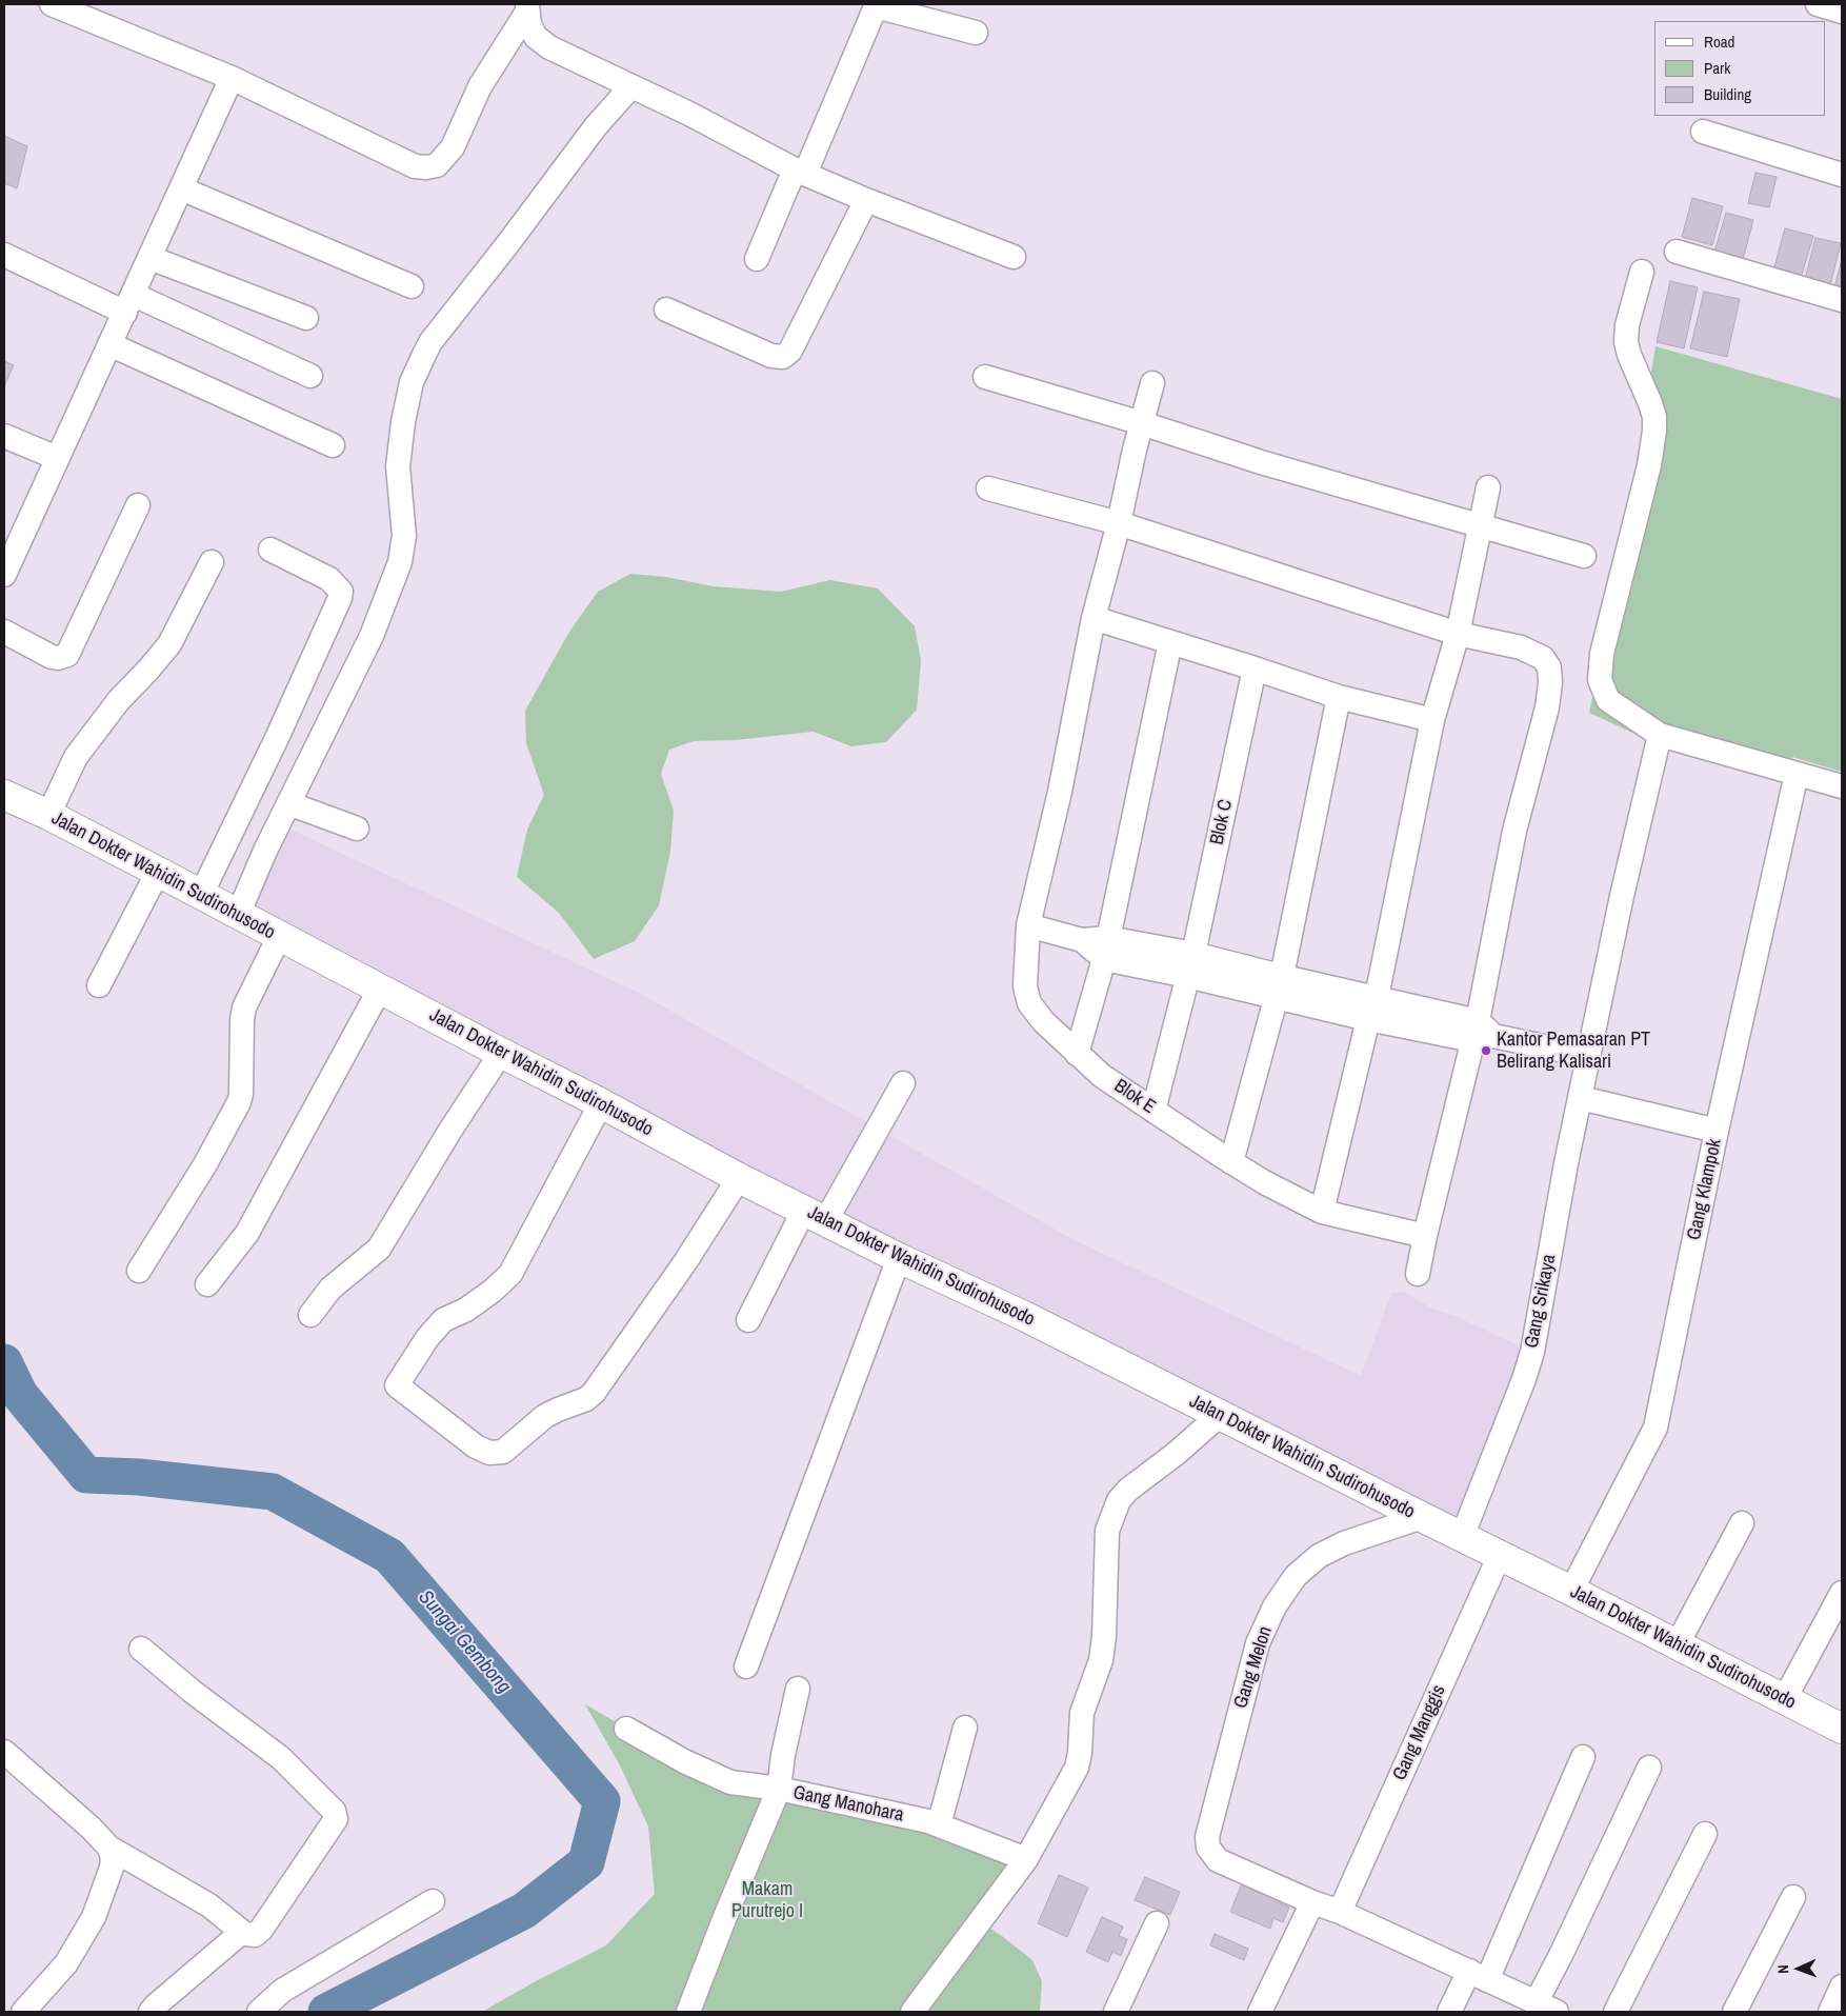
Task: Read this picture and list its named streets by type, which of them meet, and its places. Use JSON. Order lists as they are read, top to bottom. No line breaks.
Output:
{"streets":{"main road":["Jalan Dokter Wahidin Sudirohusodo"],"street":["Blok C","Blok E","Gang Klampok","Gang Srikaya","Gang Melon","Gang Manggis","Gang Manohara"]},"crossings":[["Blok C","Blok E"],["Jalan Dokter Wahidin Sudirohusodo","Gang Klampok"],["Jalan Dokter Wahidin Sudirohusodo","Gang Srikaya"],["Jalan Dokter Wahidin Sudirohusodo","Gang Melon"],["Jalan Dokter Wahidin Sudirohusodo","Gang Manggis"]],"water":["Sungai Gembong"],"parks":["Makam Purutrejo I"],"places":["Kantor Pemasaran PT Belirang Kalisari"],"legend":["Road","Park","Building"],"north":"left"}
